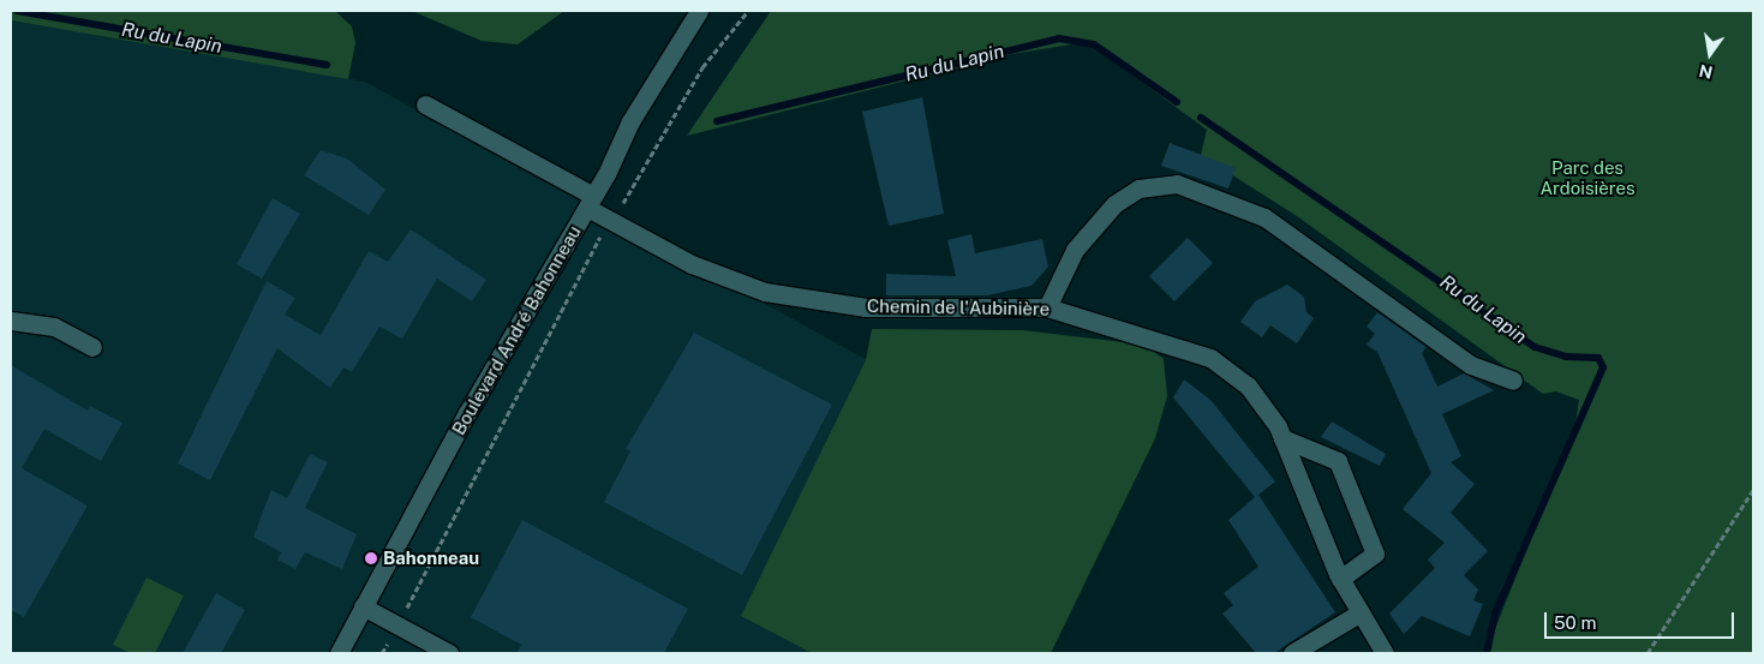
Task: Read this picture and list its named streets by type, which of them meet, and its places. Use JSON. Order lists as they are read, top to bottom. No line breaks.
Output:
{"streets":{"street":["Chemin de l'Aubinière","Boulevard André Bahonneau"]},"crossings":[["Chemin de l'Aubinière","Boulevard André Bahonneau"]],"water":["Ru du Lapin"],"parks":["Parc des Ardoisières"],"places":["Bahonneau"],"scale_bar":"50 m","north":"bottom"}
